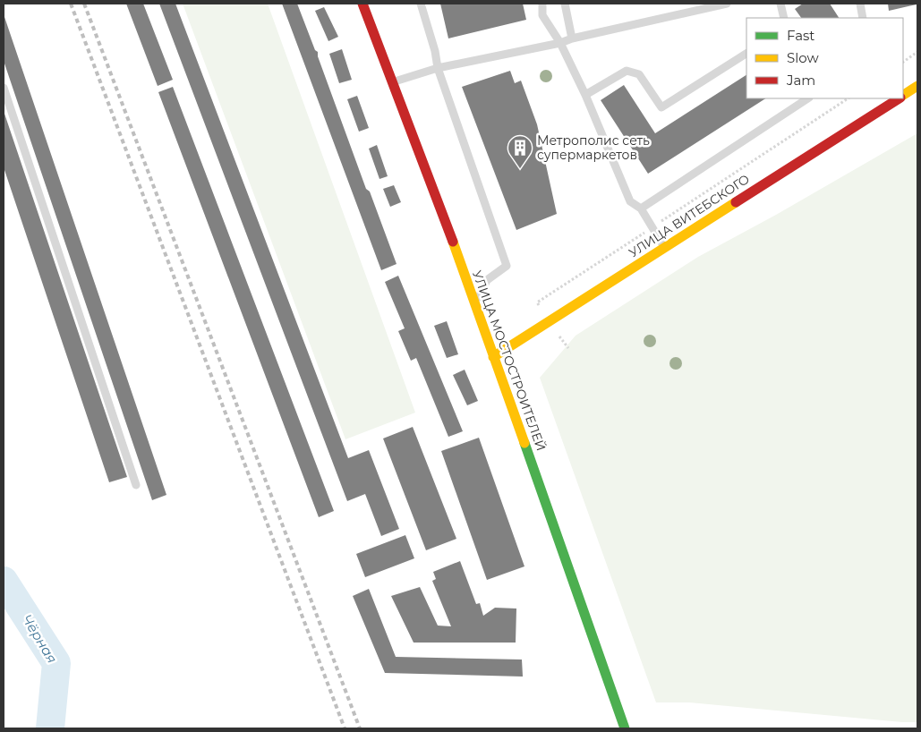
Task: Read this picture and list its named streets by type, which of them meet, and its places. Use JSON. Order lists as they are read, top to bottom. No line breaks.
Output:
{"streets":{"main road":["УЛИЦА ВИТЕБСКОГО","УЛИЦА МОСТОСТРОИТЕЛЕЙ"]},"crossings":[["УЛИЦА ВИТЕБСКОГО","УЛИЦА МОСТОСТРОИТЕЛЕЙ"]],"water":["Чёрная"],"places":{"building":["Метрополис cеть супермаркетов"]},"legend":["Fast","Slow","Jam"]}
